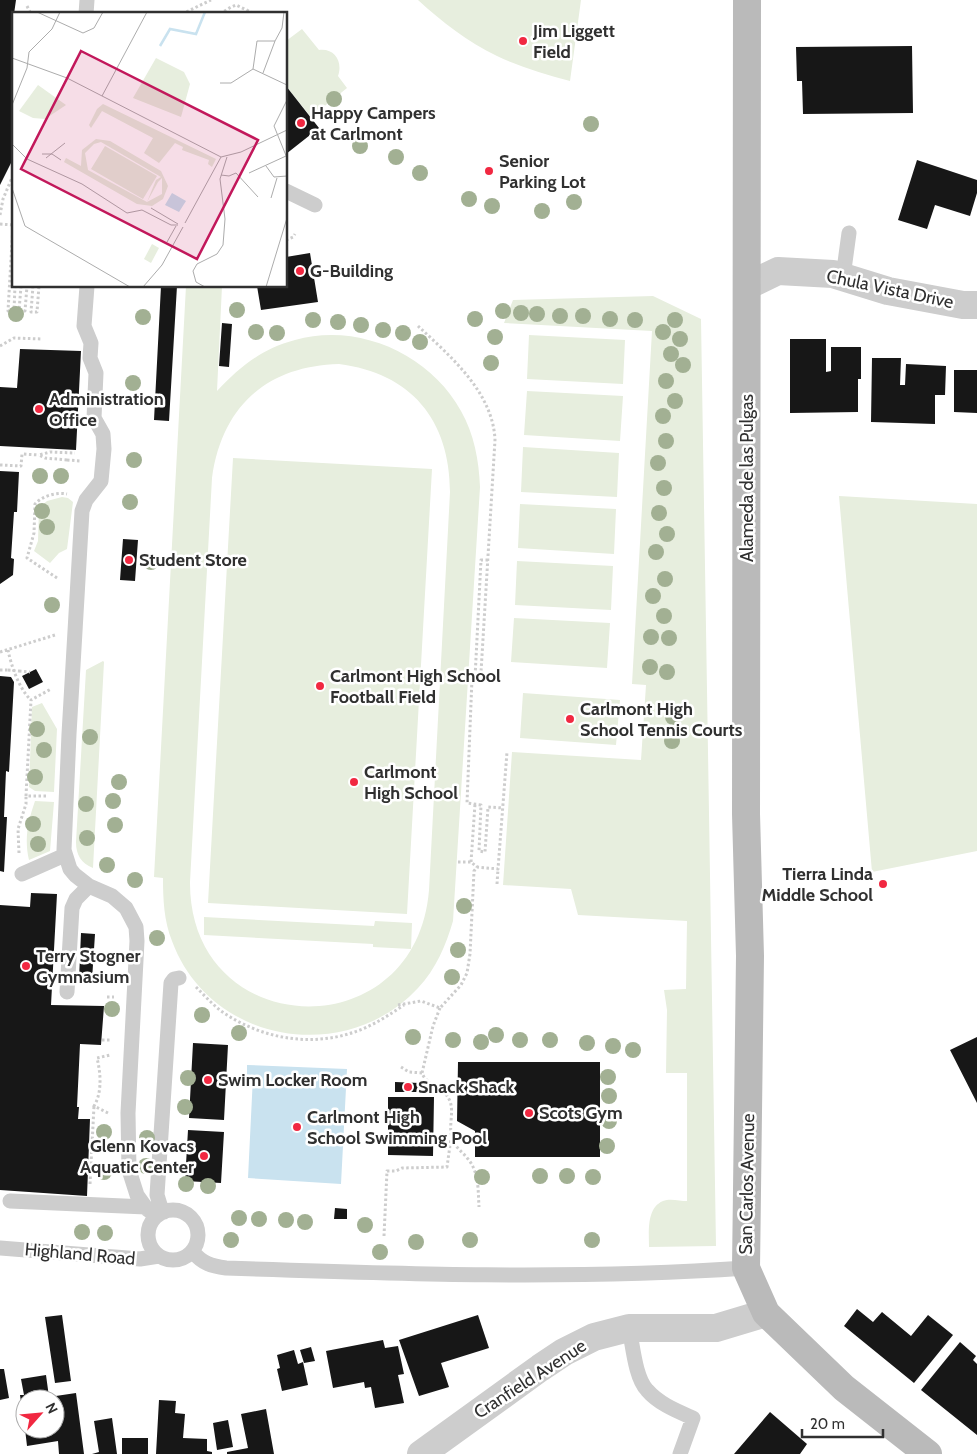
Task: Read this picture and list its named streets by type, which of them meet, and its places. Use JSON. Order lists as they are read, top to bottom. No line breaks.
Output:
{"streets":{"main road":["Alameda de las Pulgas","San Carlos Avenue"],"street":["Chula Vista Drive","Cranfield Avenue"],"lane":["Highland Road"]},"crossings":[["Chula Vista Drive","Alameda de las Pulgas"],["Alameda de las Pulgas","San Carlos Avenue"],["San Carlos Avenue","Cranfield Avenue"]],"places":["Jim Liggett Field","Happy Campers at Carlmont","Senior Parking Lot","G-Building","Administration Office","Student Store","Carlmont High School Football Field","Carlmont High School Tennis Courts","Carlmont High School","Tierra Linda Middle School","Terry Stogner Gymnasium","Swim Locker Room","Snack Shack","Scots Gym","Carlmont High School Swimming Pool","Glenn Kovacs Aquatic Center"],"scale_bar":"20 m","north":"top right"}
